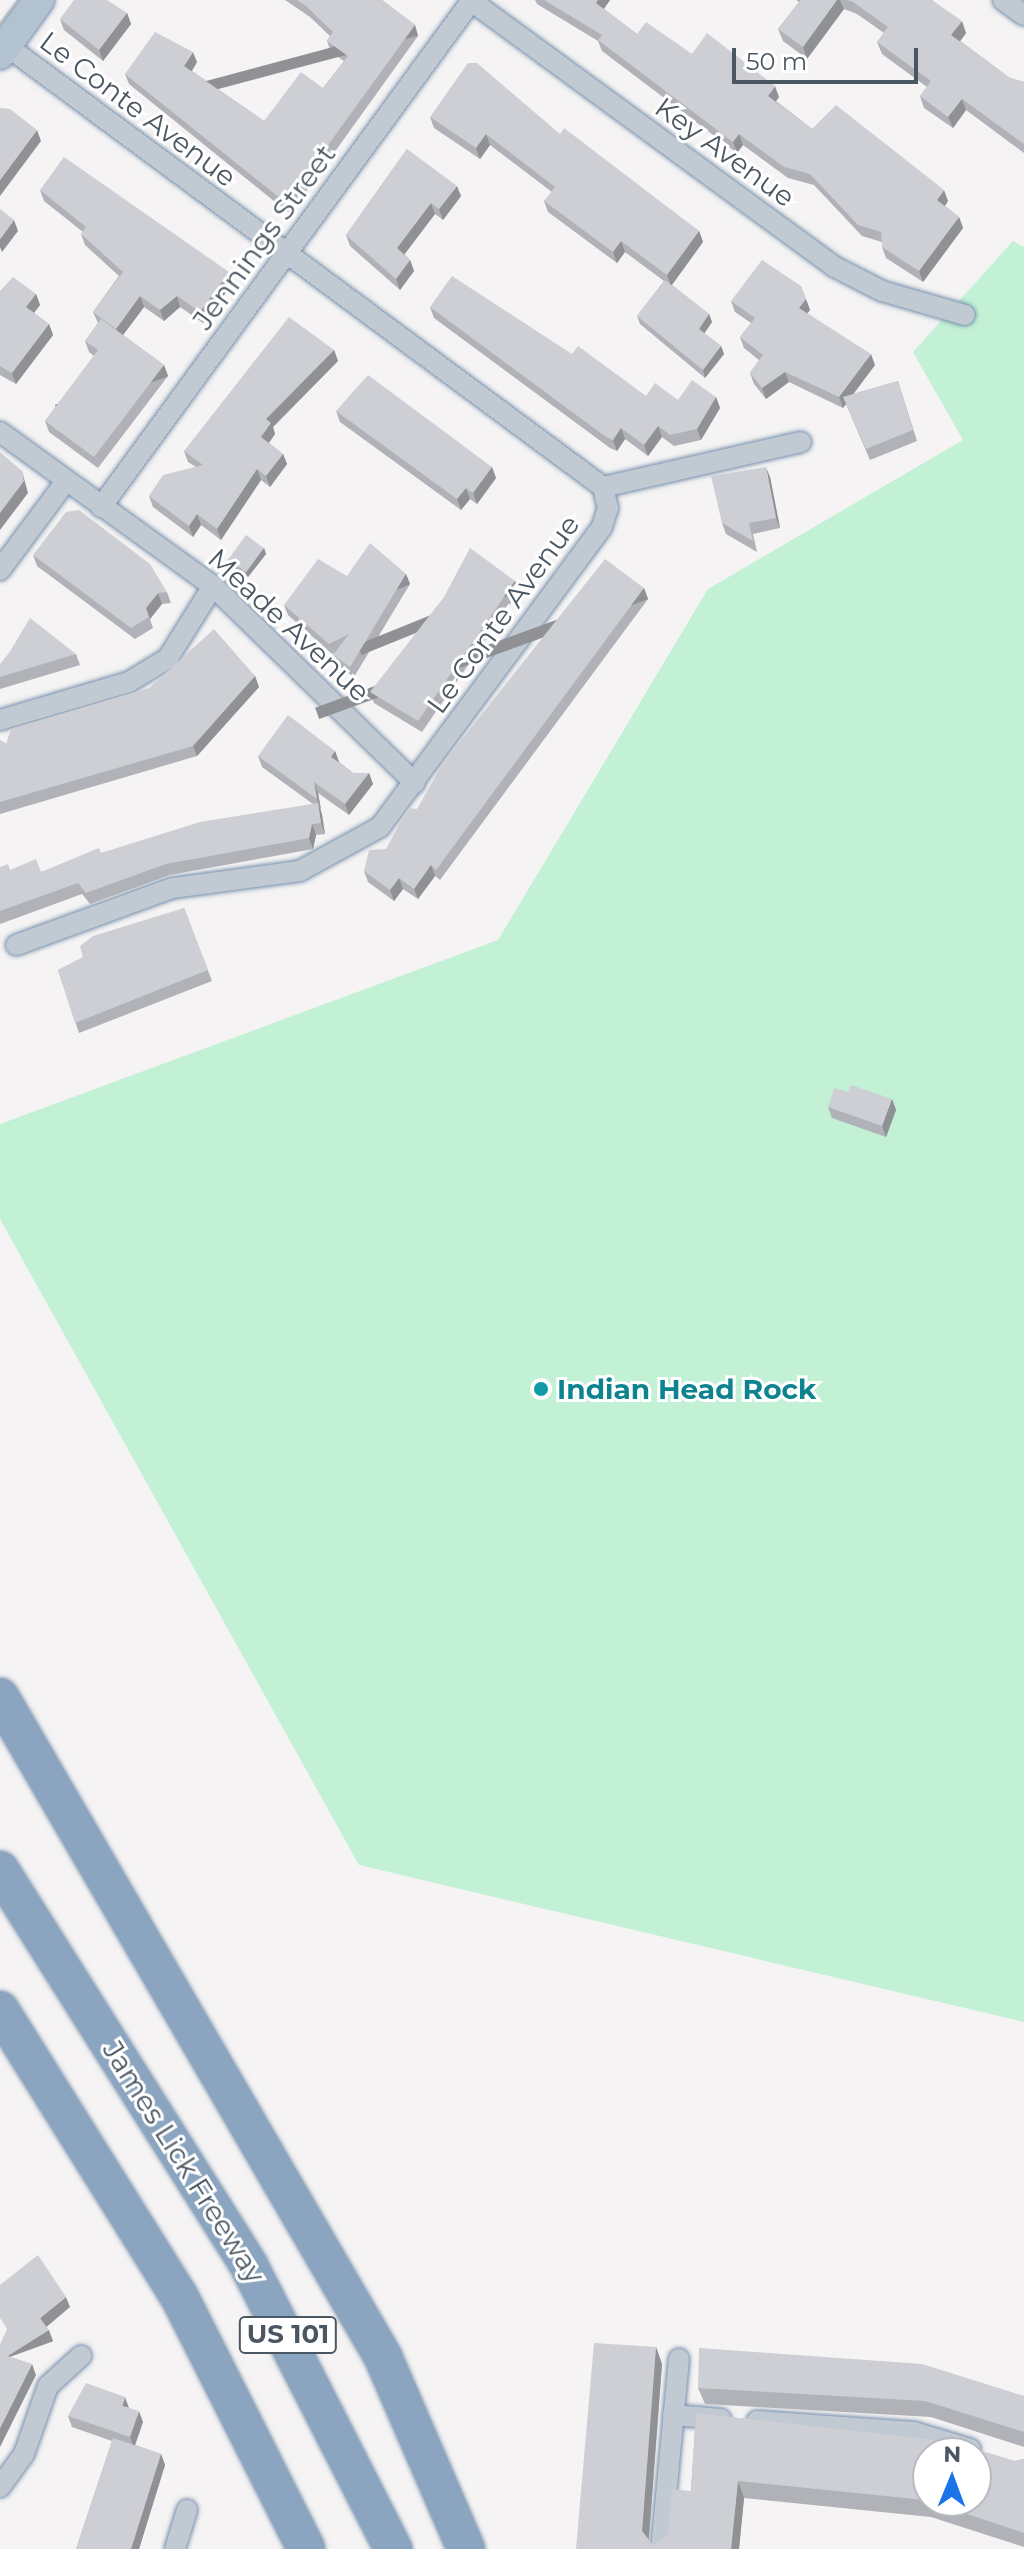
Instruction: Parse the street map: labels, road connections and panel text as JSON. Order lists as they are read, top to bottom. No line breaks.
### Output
{"streets":{"highway":["James Lick Freeway","US 101"],"street":["Le Conte Avenue","Key Avenue","Jennings Street","Meade Avenue"]},"crossings":[["Le Conte Avenue","Jennings Street"],["Le Conte Avenue","Meade Avenue"],["Key Avenue","Jennings Street"],["Jennings Street","Meade Avenue"]],"places":["Indian Head Rock"],"scale_bar":"50 m","north":"top"}
